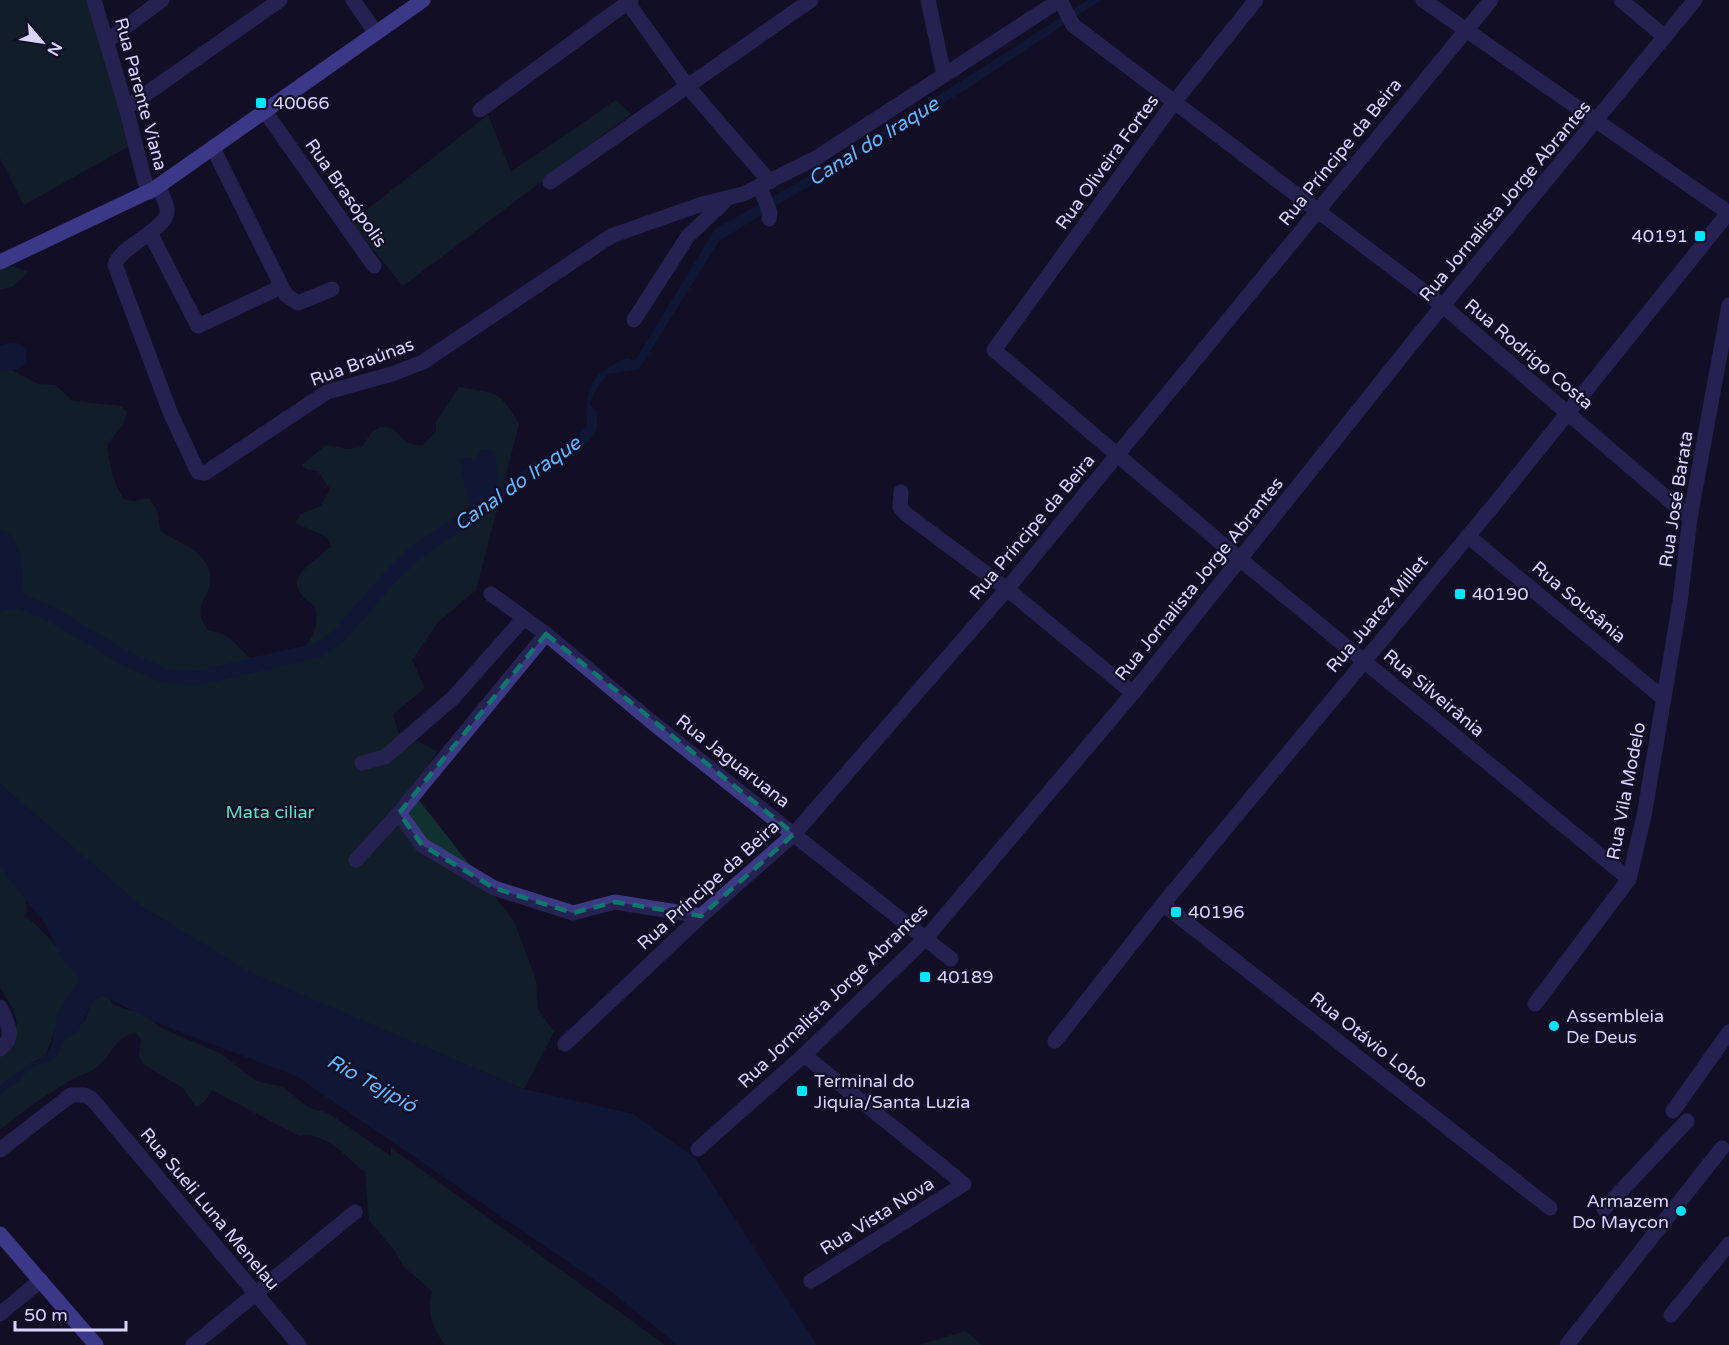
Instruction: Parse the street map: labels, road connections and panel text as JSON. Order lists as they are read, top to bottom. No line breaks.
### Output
{"streets":{"street":["Rua Parente Viana","Rua Príncipe da Beira","Rua Oliveira Fortes","Rua Brasópolis","Rua Jornalista Jorge Abrantes","Rua Rodrigo Costa","Rua Braúnas","Rua José Barata","Rua Sousânia","Rua Juarez Millet","Rua Silveirânia","Rua Jaguaruana","Rua Vila Modelo","Rua Otávio Lobo","Rua Sueli Luna Menelau","Rua Vista Nova"]},"crossings":[["Rua Parente Viana","Rua Braúnas"],["Rua Príncipe da Beira","Rua Rodrigo Costa"],["Rua Príncipe da Beira","Rua Silveirânia"],["Rua Príncipe da Beira","Rua Jaguaruana"],["Rua Oliveira Fortes","Rua Rodrigo Costa"],["Rua Oliveira Fortes","Rua Silveirânia"],["Rua Jornalista Jorge Abrantes","Rua Rodrigo Costa"],["Rua Jornalista Jorge Abrantes","Rua Silveirânia"],["Rua Jornalista Jorge Abrantes","Rua Jaguaruana"],["Rua Jornalista Jorge Abrantes","Rua Vista Nova"],["Rua Rodrigo Costa","Rua Braúnas"],["Rua Rodrigo Costa","Rua José Barata"],["Rua Rodrigo Costa","Rua Juarez Millet"],["Rua José Barata","Rua Sousânia"],["Rua José Barata","Rua Vila Modelo"],["Rua Sousânia","Rua Juarez Millet"],["Rua Sousânia","Rua Vila Modelo"],["Rua Juarez Millet","Rua Silveirânia"],["Rua Juarez Millet","Rua Otávio Lobo"],["Rua Silveirânia","Rua Vila Modelo"]],"water":["Canal do Iraque","Rio Tejipió"],"parks":["Mata ciliar"],"places":{"transit":["40066","40191","40190","40196","40189","Terminal do Jiquia/Santa Luzia"],"other":["Assembleia De Deus","Armazem Do Maycon"]},"scale_bar":"50 m","north":"bottom right"}
